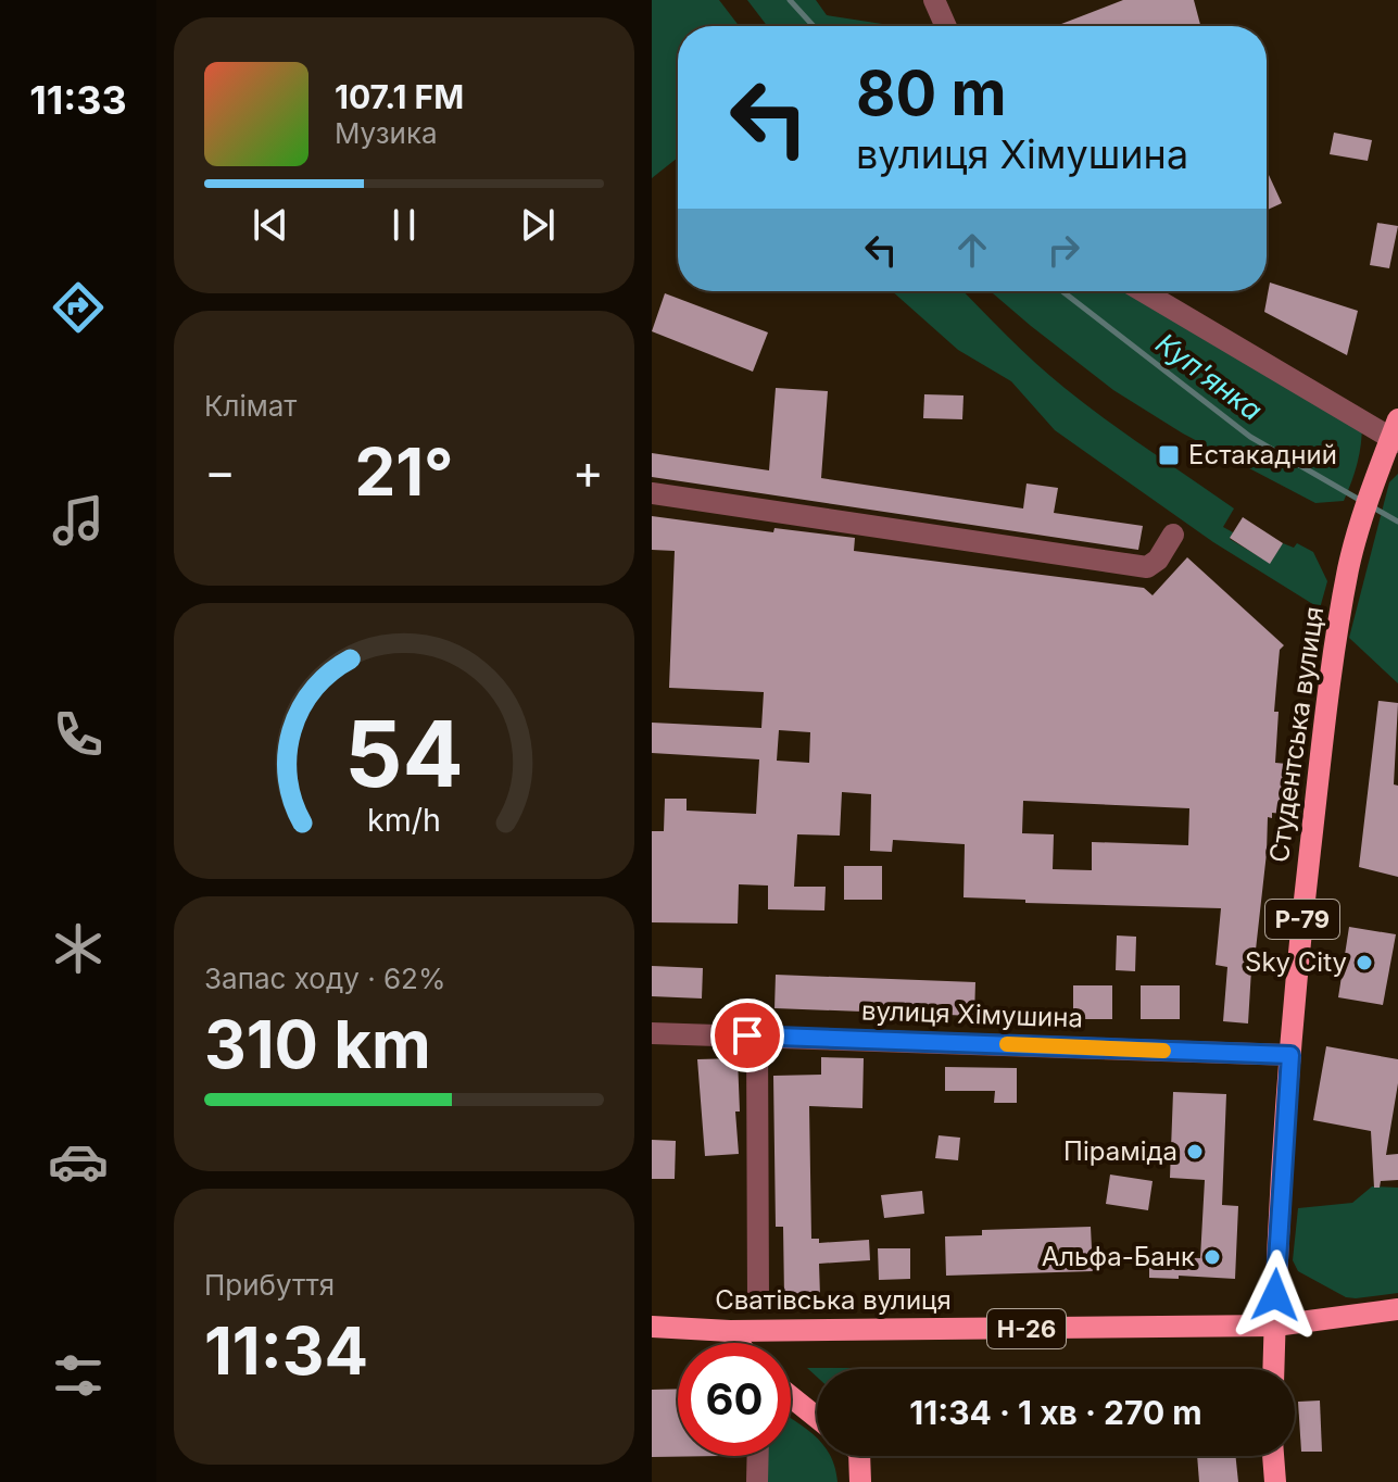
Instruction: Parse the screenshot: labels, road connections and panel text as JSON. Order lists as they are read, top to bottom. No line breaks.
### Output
{"streets":{"main road":["Студентська вулиця","Р-79","Сватівська вулиця","Н-26"],"street":["вулиця Хімушина"]},"crossings":[["Студентська вулиця","Р-79"],["Студентська вулиця","вулиця Хімушина"],["Студентська вулиця","Сватівська вулиця"],["Студентська вулиця","Н-26"],["Р-79","Сватівська вулиця"],["Р-79","Н-26"],["Сватівська вулиця","Н-26"]],"water":["Куп'янка"],"places":{"transit":["Естакадний"],"other":["Sky City","Піраміда","Альфа-Банк"]},"page":{"tabs":"11:33","turn":["80 m","вулиця Хімушина"],"song":["107.1 FM","Музика"],"tile":["Клімат",["Запас ходу · 62%","310 km"],["Прибуття","11:34"]],"heat":["−","21°","+"],"limit":"60","trip":"11:34 · 1 хв · 270 m","gauge":["54","km/h"]}}
